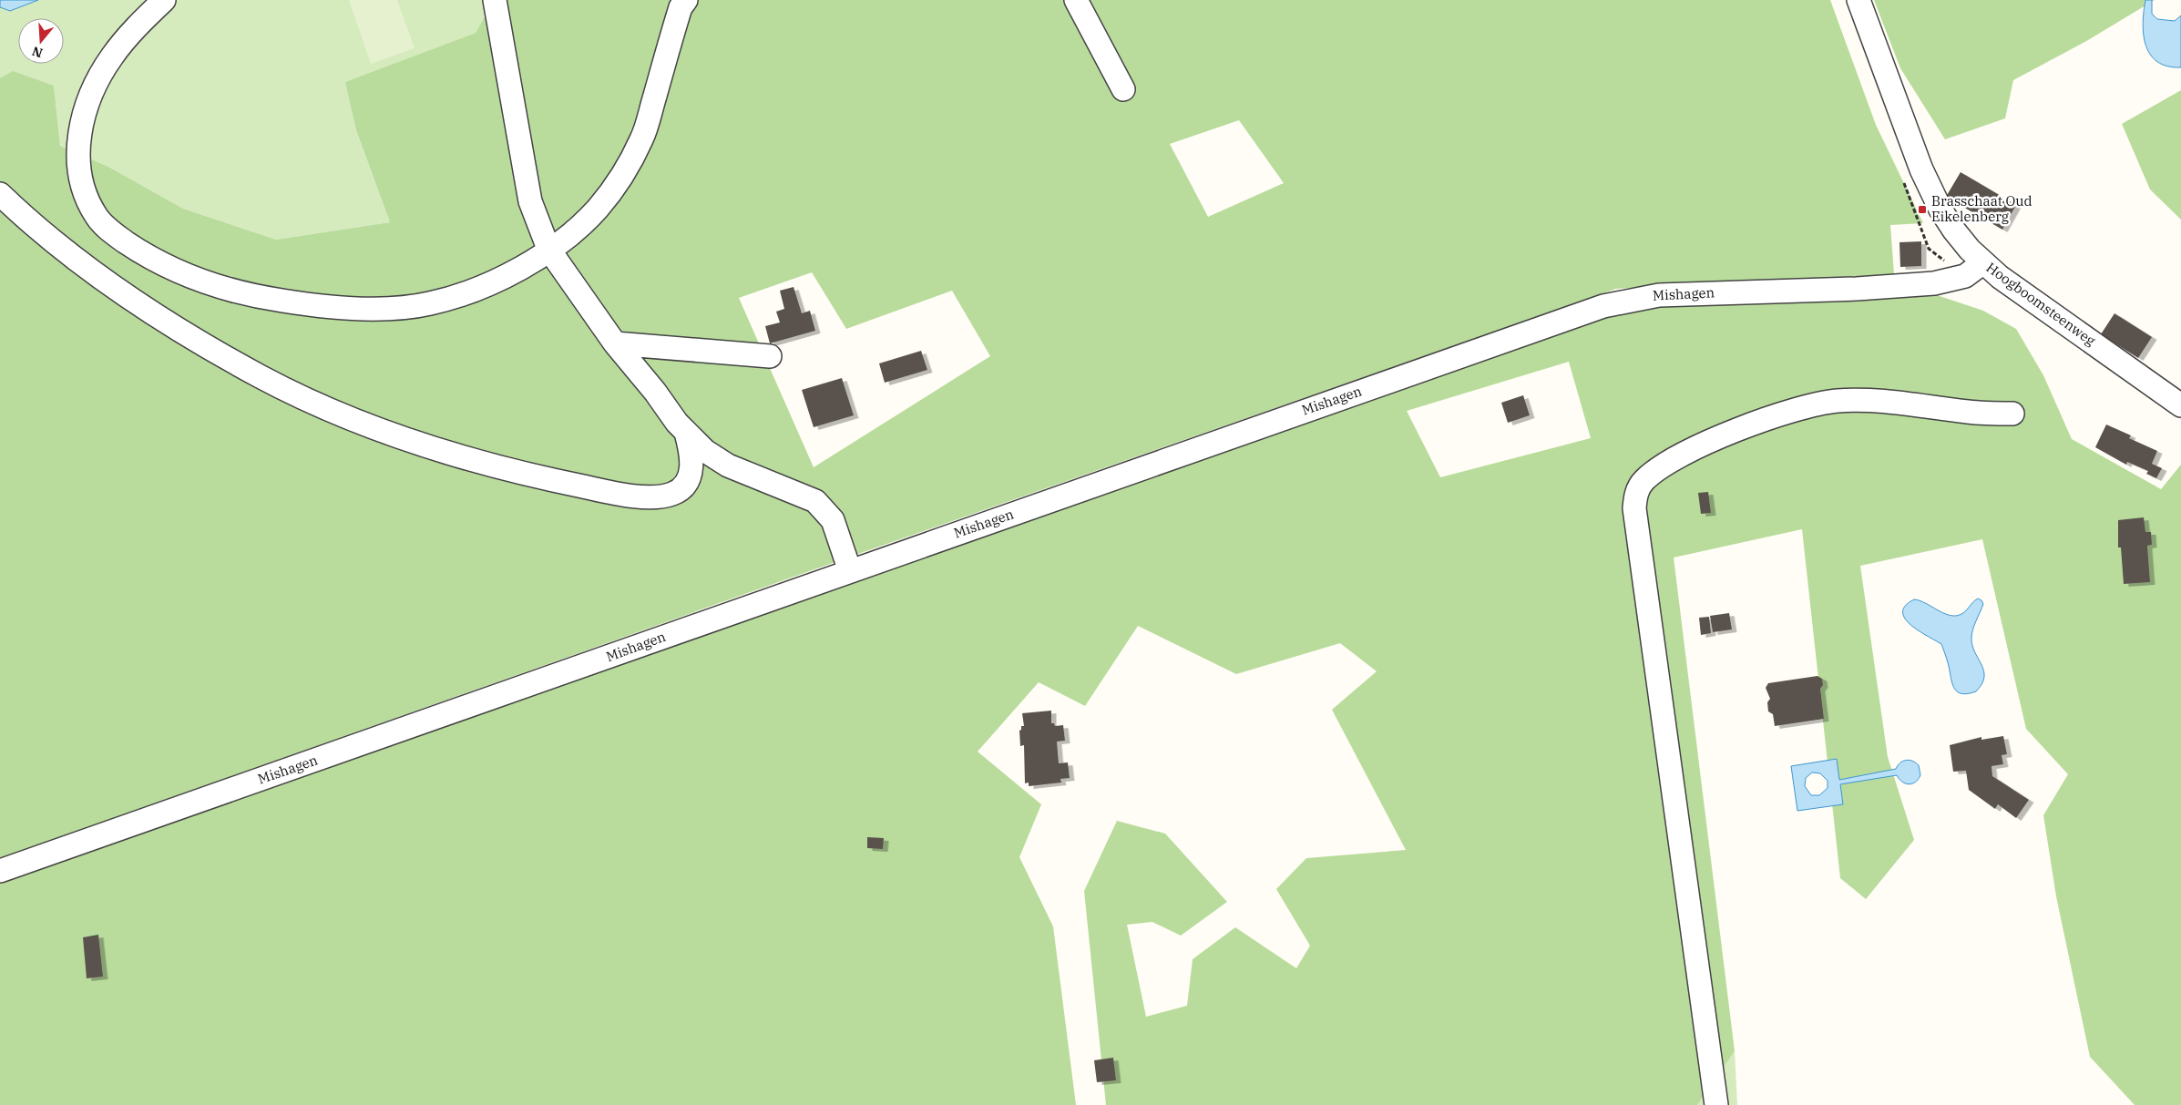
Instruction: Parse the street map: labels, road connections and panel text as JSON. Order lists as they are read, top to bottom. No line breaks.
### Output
{"streets":{"street":["Mishagen","Hoogboomsteenweg"]},"crossings":[["Mishagen","Hoogboomsteenweg"]],"places":{"transit":["Brasschaat Oud Eikelenberg"]},"north":"bottom"}
